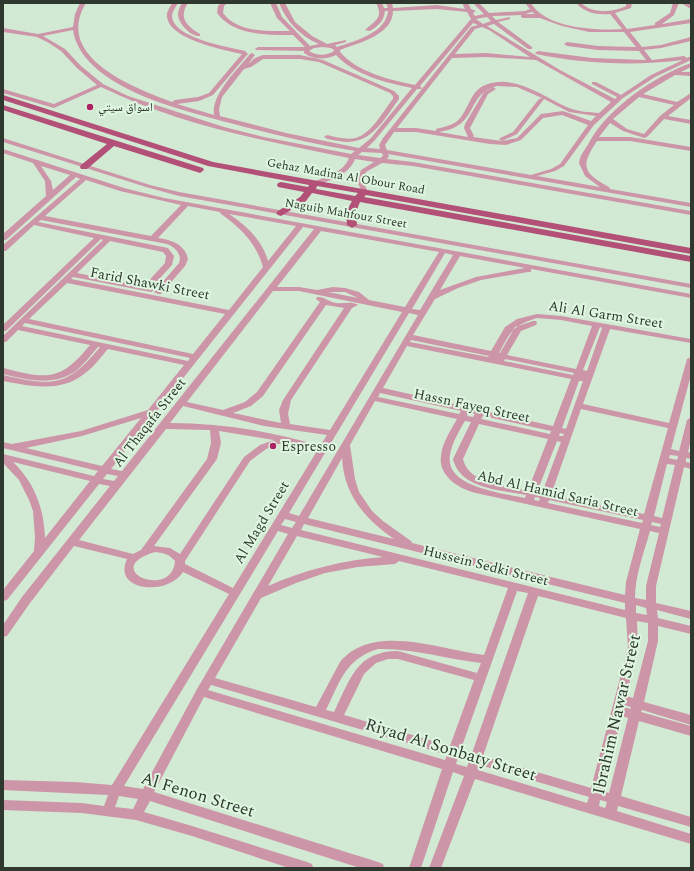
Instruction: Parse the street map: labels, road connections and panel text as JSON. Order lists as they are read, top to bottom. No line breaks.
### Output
{"streets":{"main road":["Gehaz Madina Al Obour Road"],"street":["Naguib Mahfouz Street","Farid Shawki Street","Ali Al Garm Street","Hassn Fayeq Street","Al Thaqafa Street","Abd Al Hamid Saria Street","Al Magd Street","Hussein Sedki Street","Ibrahim Nawar Street","Riyad Al Sonbaty Street","Al Fenon Street"]},"crossings":[["Naguib Mahfouz Street","Al Thaqafa Street"],["Naguib Mahfouz Street","Al Magd Street"],["Farid Shawki Street","Al Thaqafa Street"],["Hassn Fayeq Street","Abd Al Hamid Saria Street"],["Abd Al Hamid Saria Street","Ibrahim Nawar Street"],["Al Magd Street","Hussein Sedki Street"],["Al Magd Street","Al Fenon Street"],["Hussein Sedki Street","Ibrahim Nawar Street"],["Ibrahim Nawar Street","Riyad Al Sonbaty Street"]],"places":["اسواق سيتي","Espresso"]}
